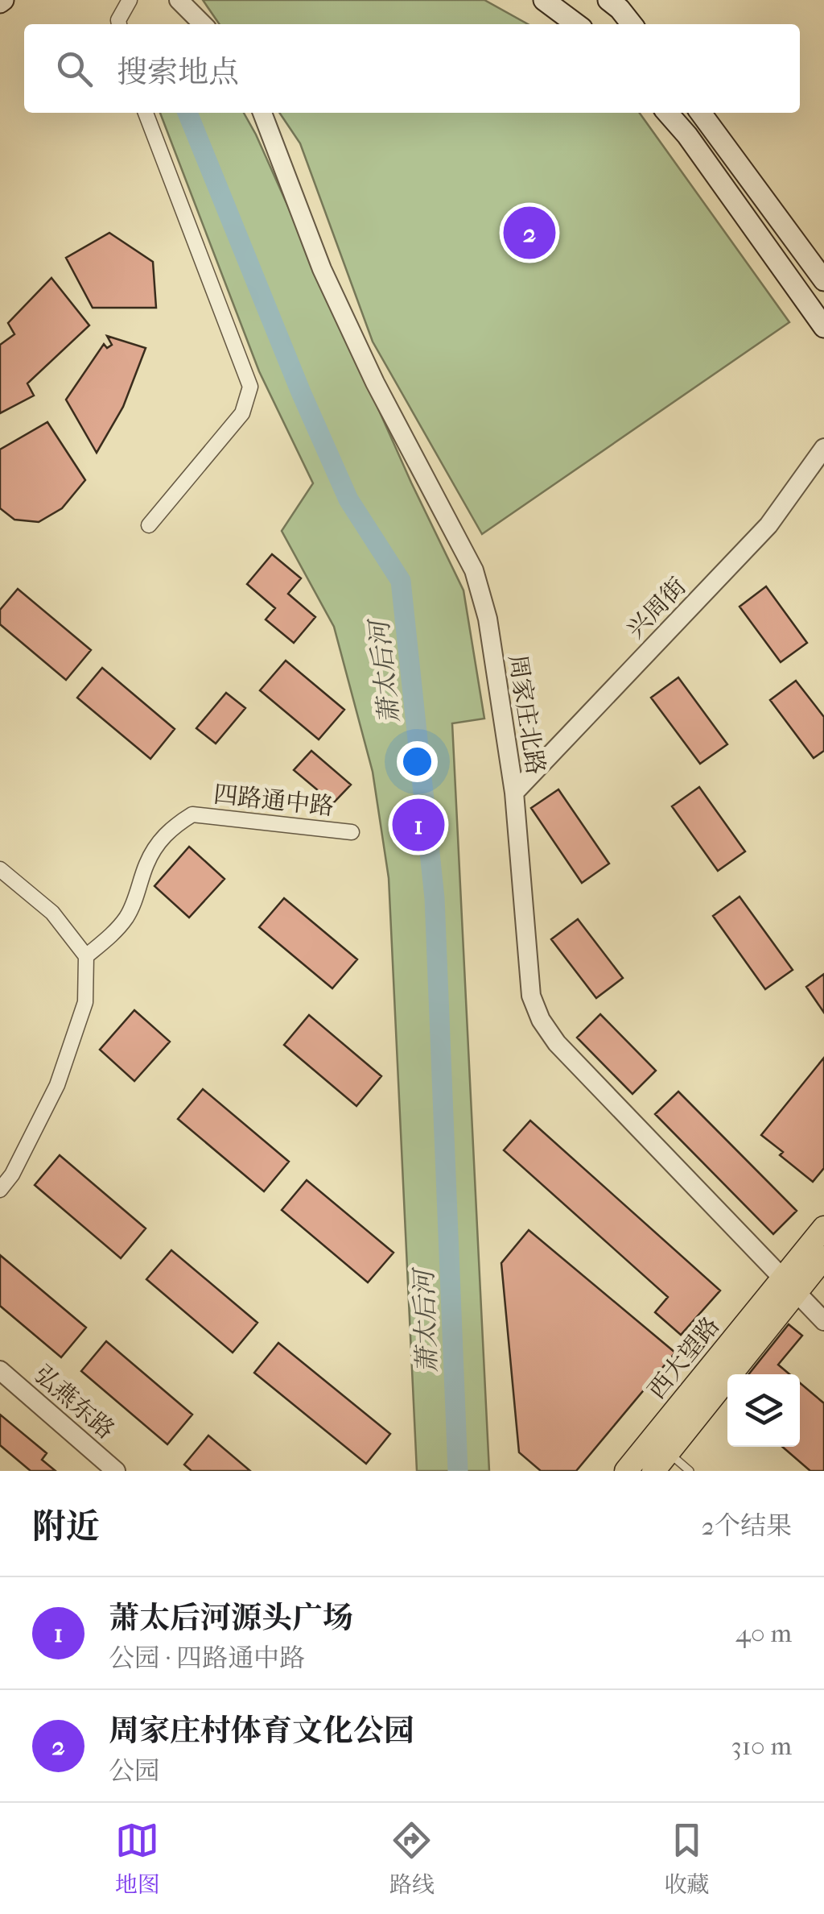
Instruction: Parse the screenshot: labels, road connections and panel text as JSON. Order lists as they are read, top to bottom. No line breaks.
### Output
{"streets":{"main road":["西大望路"],"street":["兴周街","周家庄北路","四路通中路","弘燕东路"]},"crossings":[["兴周街","周家庄北路"],["周家庄北路","西大望路"]],"water":["萧太后河"],"page":{"search":"搜索地点","pins":["2","1"],"heading":["附近","2个结果"],"list":[{"mark":"1","name":"萧太后河源头广场","note":"公园 · 四路通中路","value":"40 m"},{"mark":"2","name":"周家庄村体育文化公园","note":"公园","value":"310 m"}],"nav":["地图","路线","收藏"]}}
